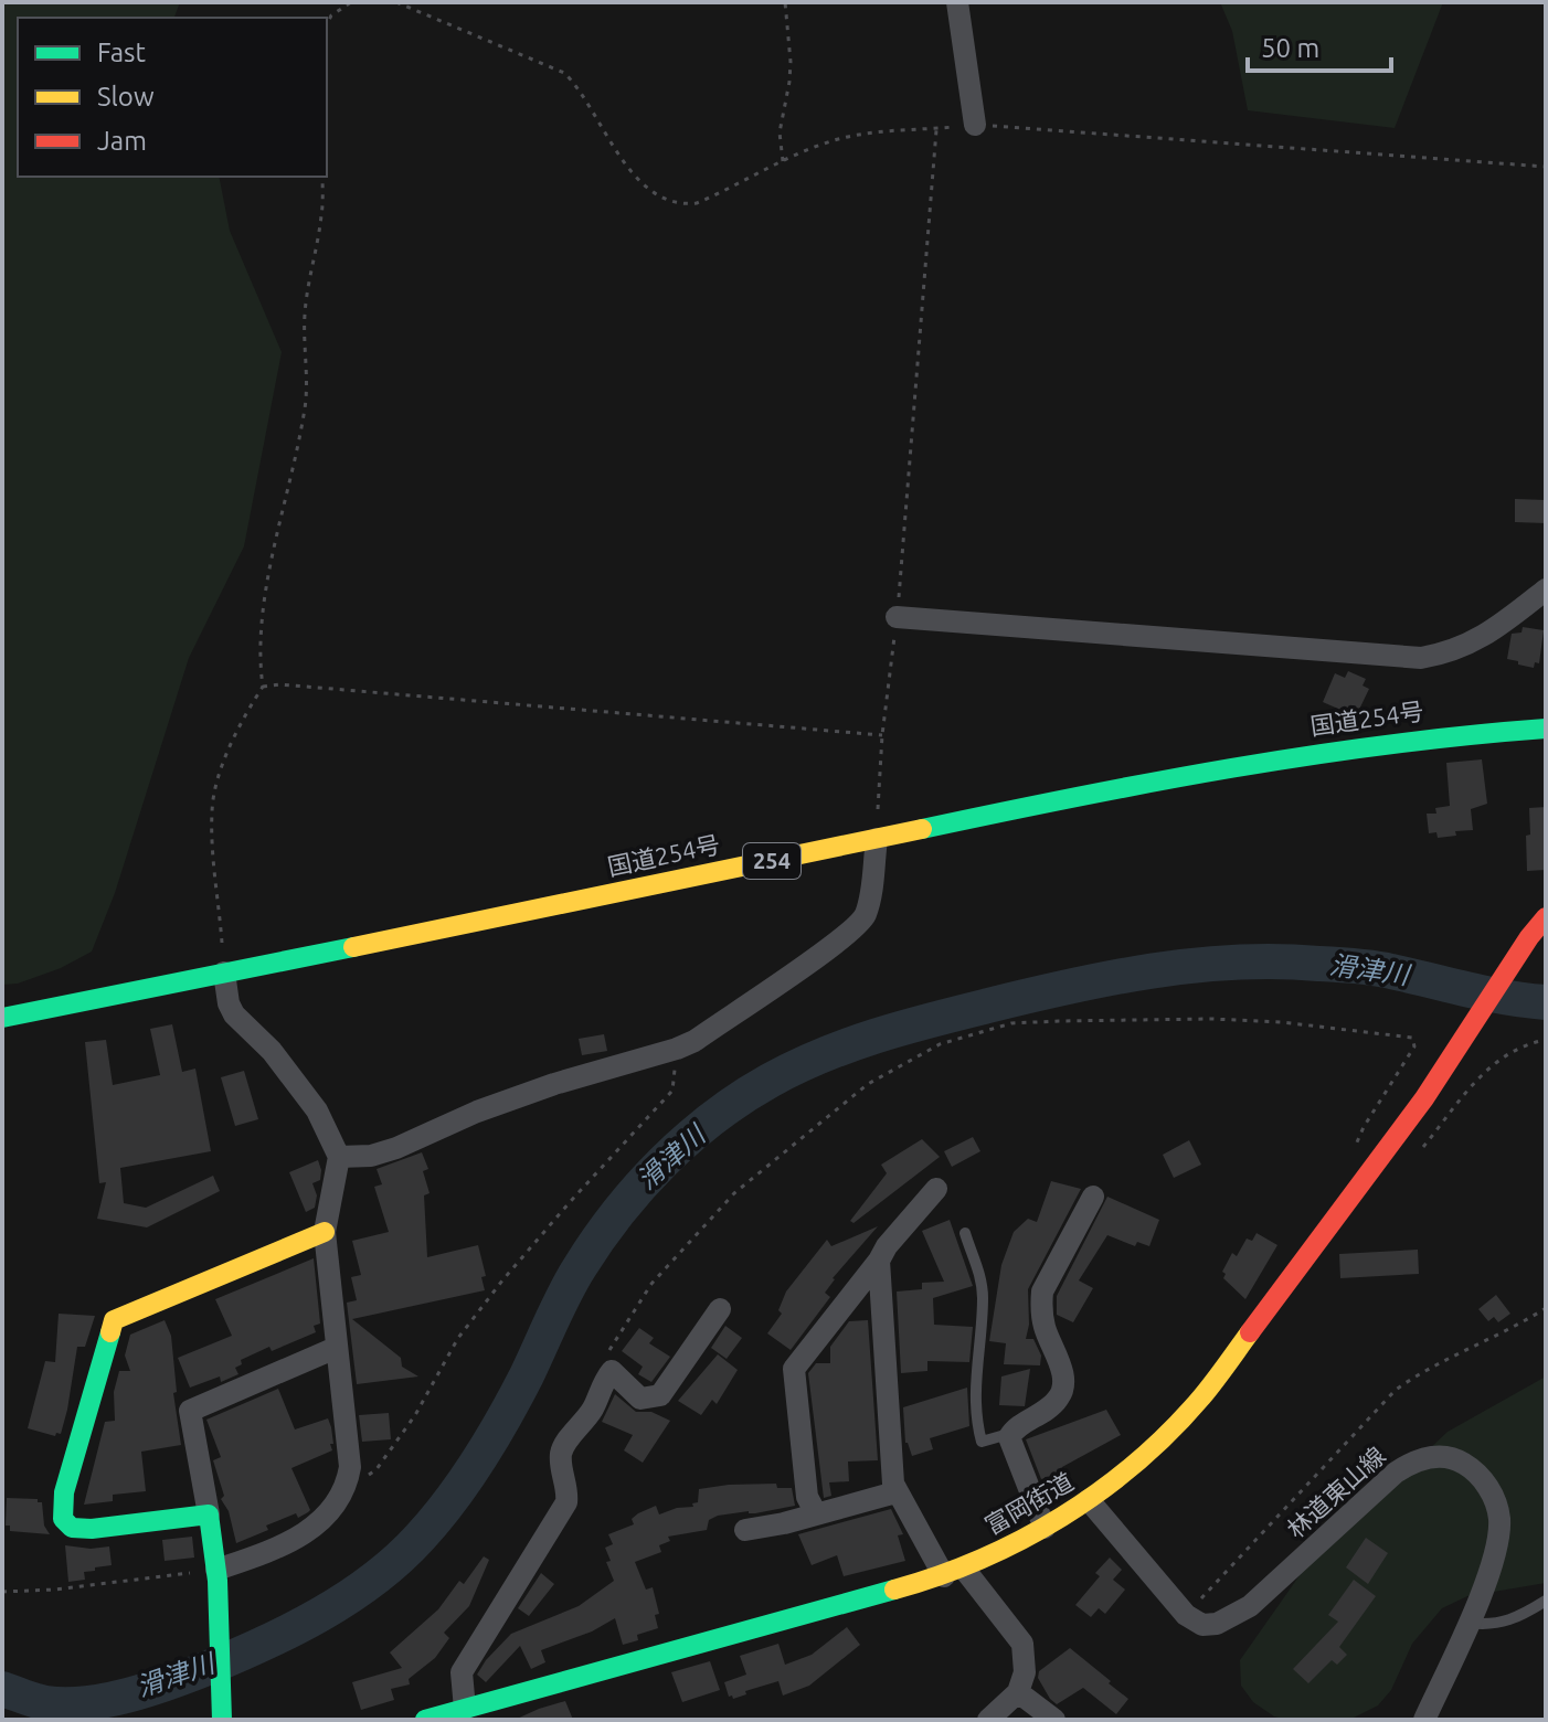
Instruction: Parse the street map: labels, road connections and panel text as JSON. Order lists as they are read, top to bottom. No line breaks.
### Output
{"streets":{"main road":["国道254号","254","富岡街道"],"street":["林道東山線"]},"water":["滑津川"],"legend":["Fast","Slow","Jam"],"scale_bar":"50 m"}
